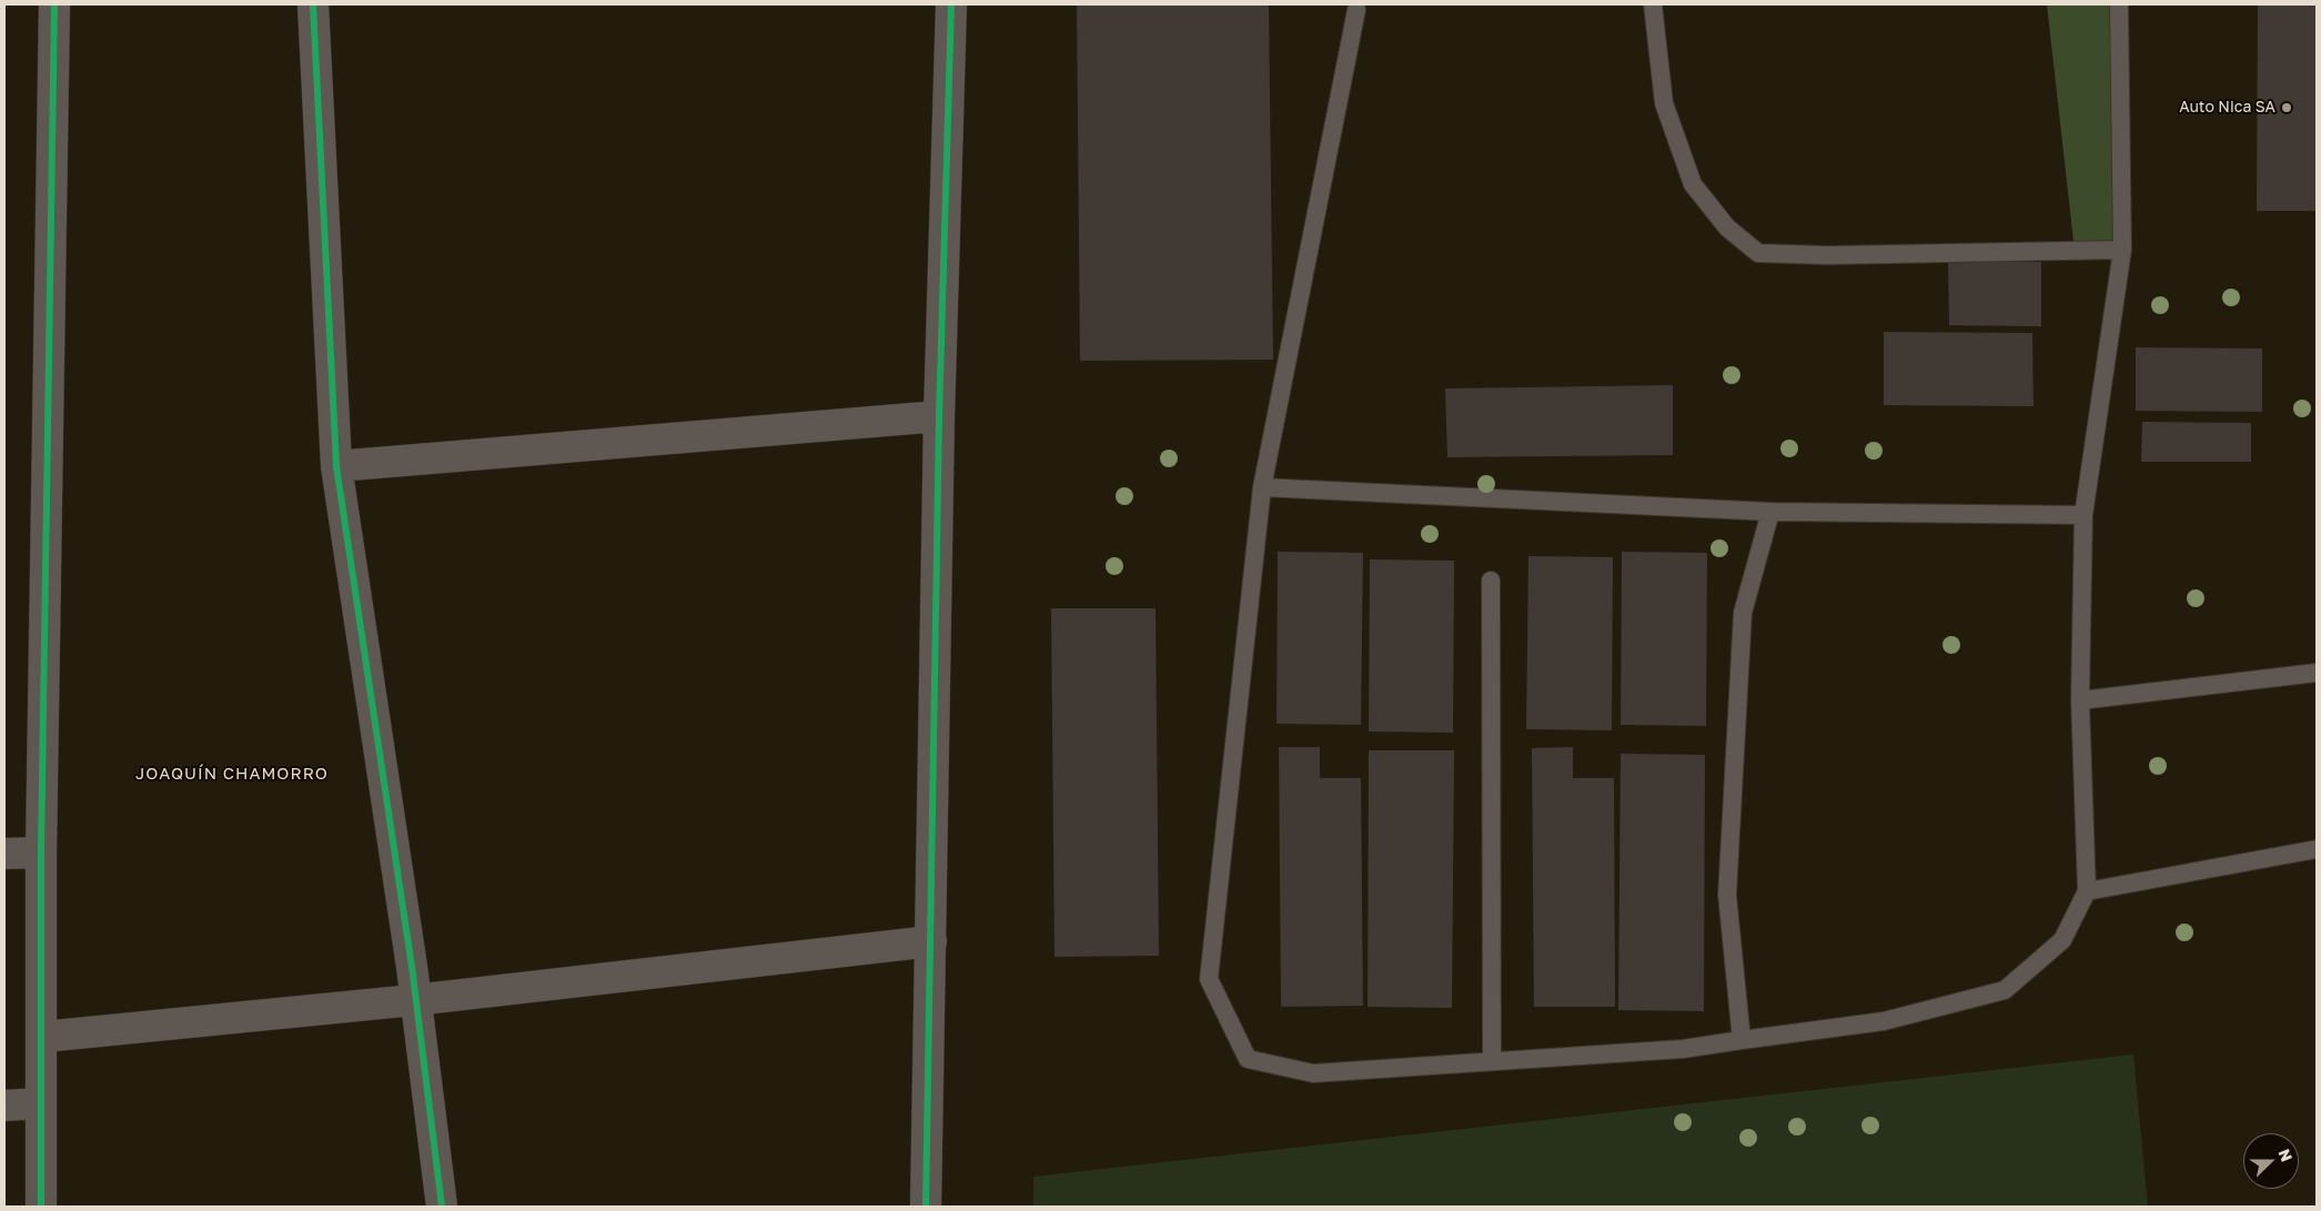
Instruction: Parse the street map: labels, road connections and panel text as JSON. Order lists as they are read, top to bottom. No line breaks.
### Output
{"districts":["JOAQUÍN CHAMORRO"],"places":["Auto Nica SA"],"north":"right"}
